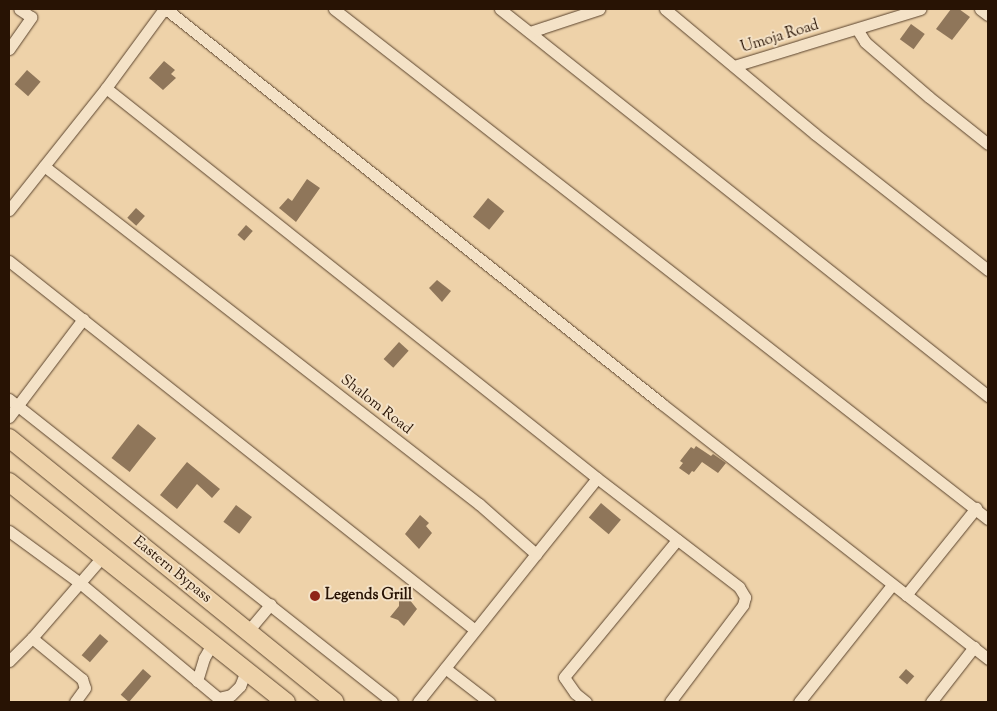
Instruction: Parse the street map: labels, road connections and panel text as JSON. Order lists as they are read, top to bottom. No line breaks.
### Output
{"streets":{"main road":["Eastern Bypass"],"street":["Umoja Road","Shalom Road"]},"places":["Legends Grill"]}
